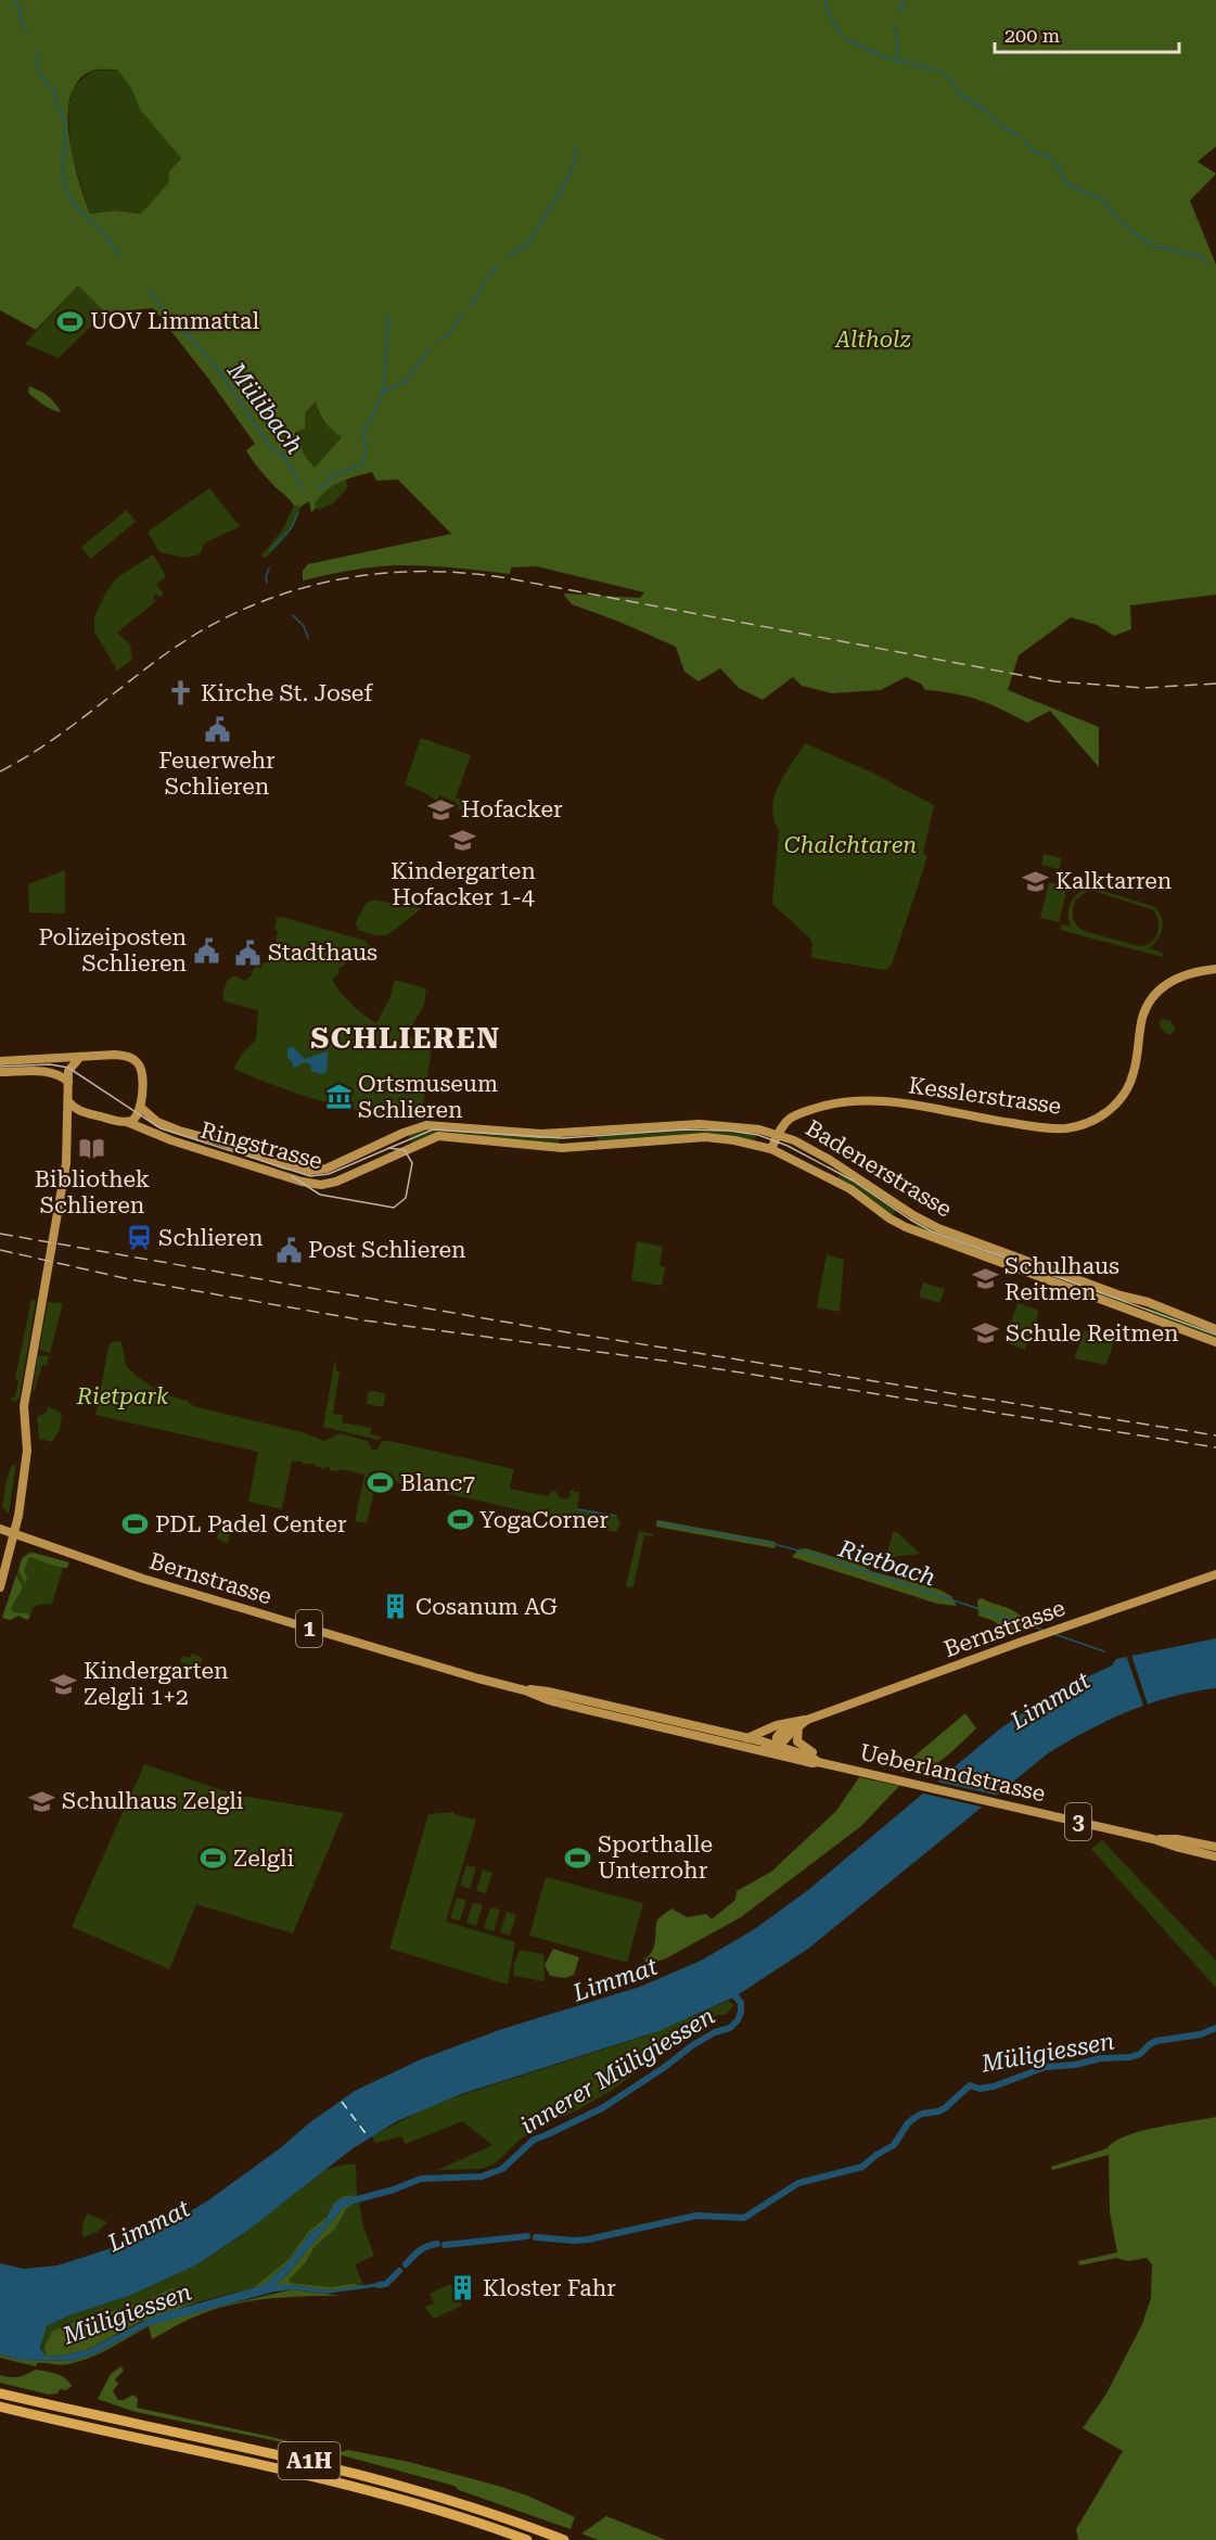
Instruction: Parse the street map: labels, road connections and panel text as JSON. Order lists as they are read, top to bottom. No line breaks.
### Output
{"streets":{"highway":["A1H"],"main road":["Kesslerstrasse","Ringstrasse","Badenerstrasse","Bernstrasse","1","Ueberlandstrasse","3"]},"crossings":[["Kesslerstrasse","Badenerstrasse"],["Ringstrasse","Badenerstrasse"],["Bernstrasse","Ueberlandstrasse"]],"districts":["SCHLIEREN"],"water":["Mülibach","Rietbach","Limmat","Müligiessen","innerer Müligiessen"],"parks":["Altholz","Chalchtaren","Rietpark"],"places":{"sports":["UOV Limmattal","Blanc7","YogaCorner","PDL Padel Center","Sporthalle Unterrohr","Zelgli"],"church":["Kirche St. Josef"],"public building":["Feuerwehr Schlieren","Polizeiposten Schlieren","Stadthaus","Post Schlieren"],"school or university":["Hofacker","Kindergarten Hofacker 1-4","Kalktarren","Schulhaus Reitmen","Schule Reitmen","Kindergarten Zelgli 1+2","Schulhaus Zelgli"],"museum":["Ortsmuseum Schlieren"],"library":["Bibliothek Schlieren"],"station":["Schlieren"],"building":["Cosanum AG","Kloster Fahr"]},"scale_bar":"200 m"}
